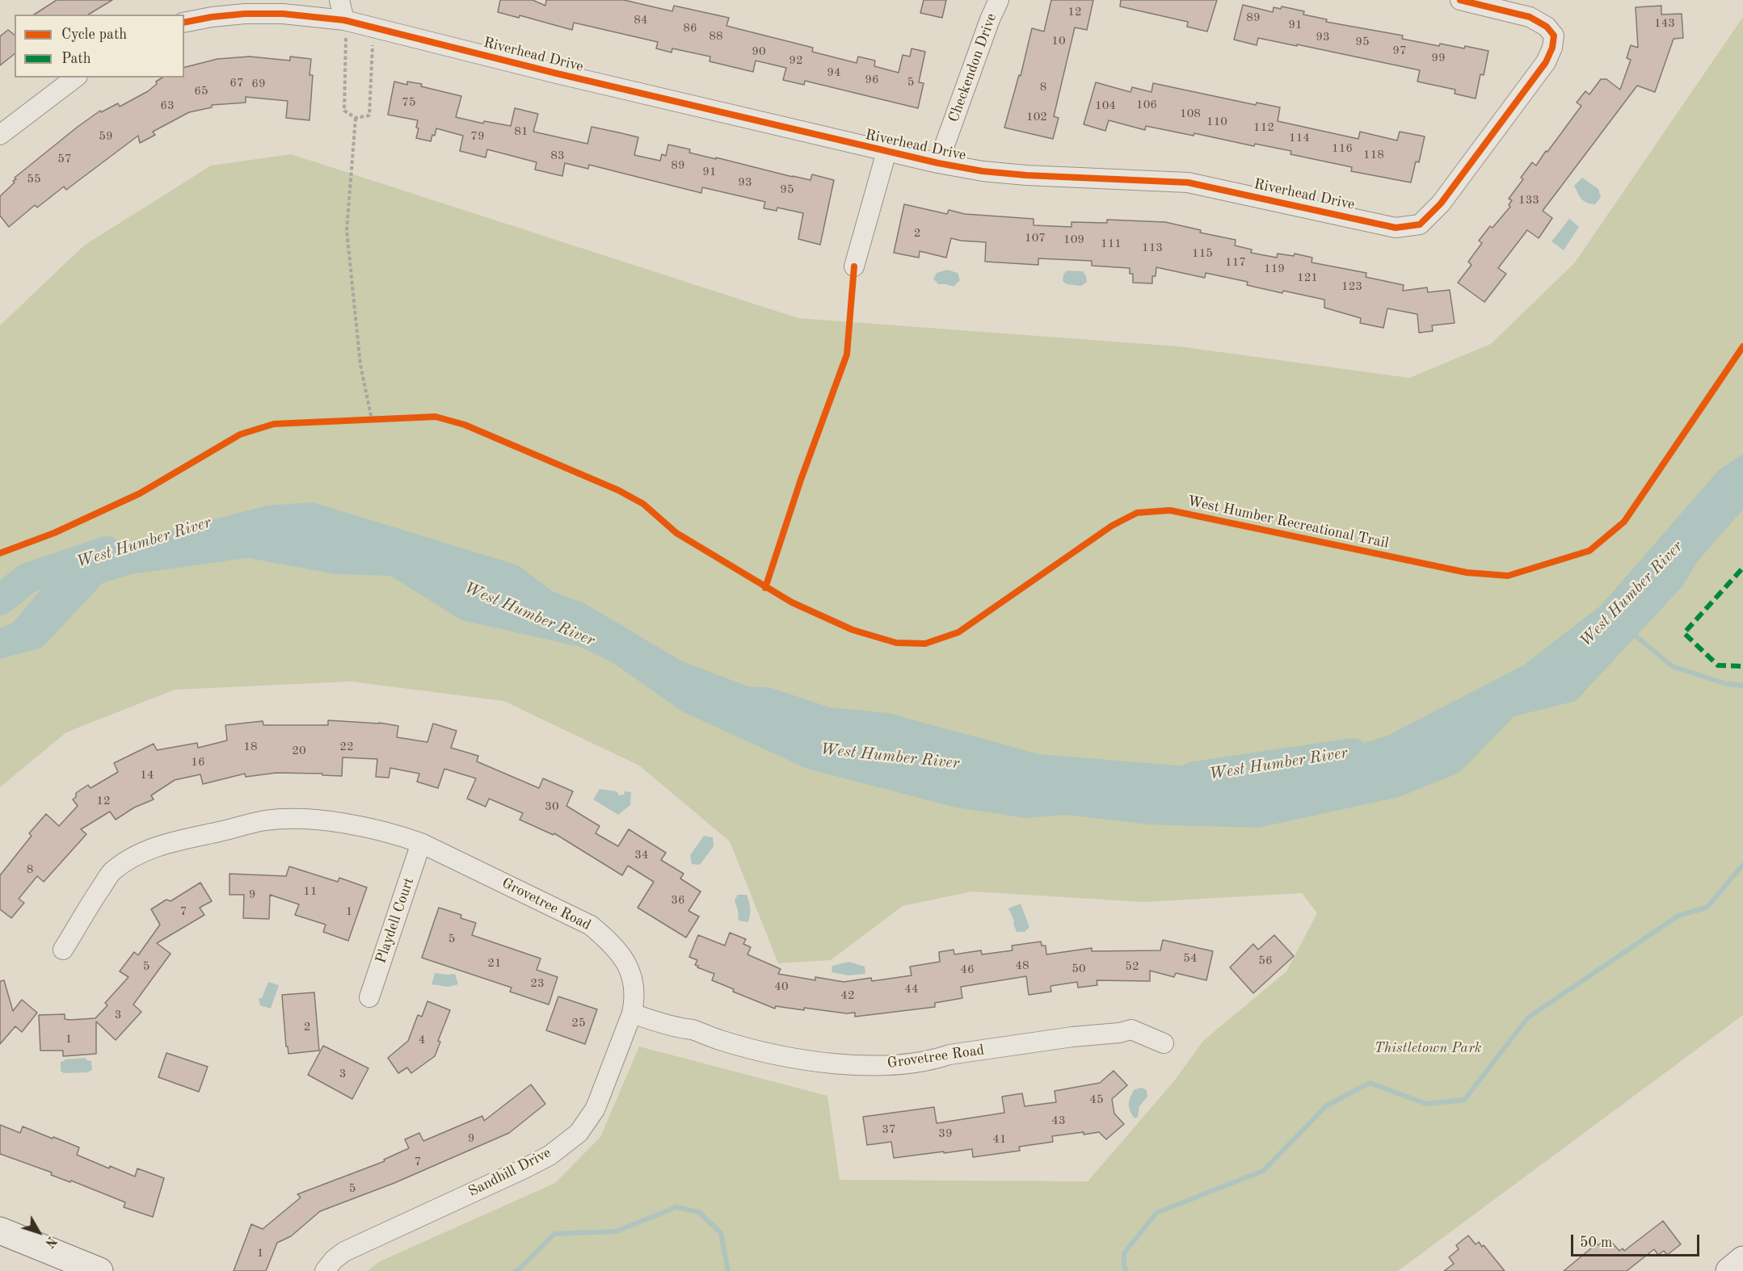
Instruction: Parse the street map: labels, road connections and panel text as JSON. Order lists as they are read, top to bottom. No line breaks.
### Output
{"streets":{"street":["Riverhead Drive","Checkendon Drive","Grovetree Road","Playdell Court","Sandhill Drive"],"cycle path":["West Humber Recreational Trail"]},"crossings":[["Riverhead Drive","Checkendon Drive"],["Grovetree Road","Playdell Court"],["Grovetree Road","Sandhill Drive"]],"water":["West Humber River"],"parks":["Thistletown Park"],"house_numbers":["12","89","84","143","91","86","88","93","10","95","97","90","99","92","94","96","5","67","69","8","65","75","106","63","104","108","102","110","112","81","59","79","114","116","118","83","57","89","91","55","93","95","133","2","107","109","111","113","115","117","119","121","123","18","22","20","16","14","12","30","34","8","11","9","36","7","1","5","54","56","21","48","5","52","50","46","23","40","44","42","3","25","2","1","4","3","45","43","37","39","9","41","7","5","1"],"legend":["Cycle path","Path"],"scale_bar":"50 m","north":"bottom right"}
